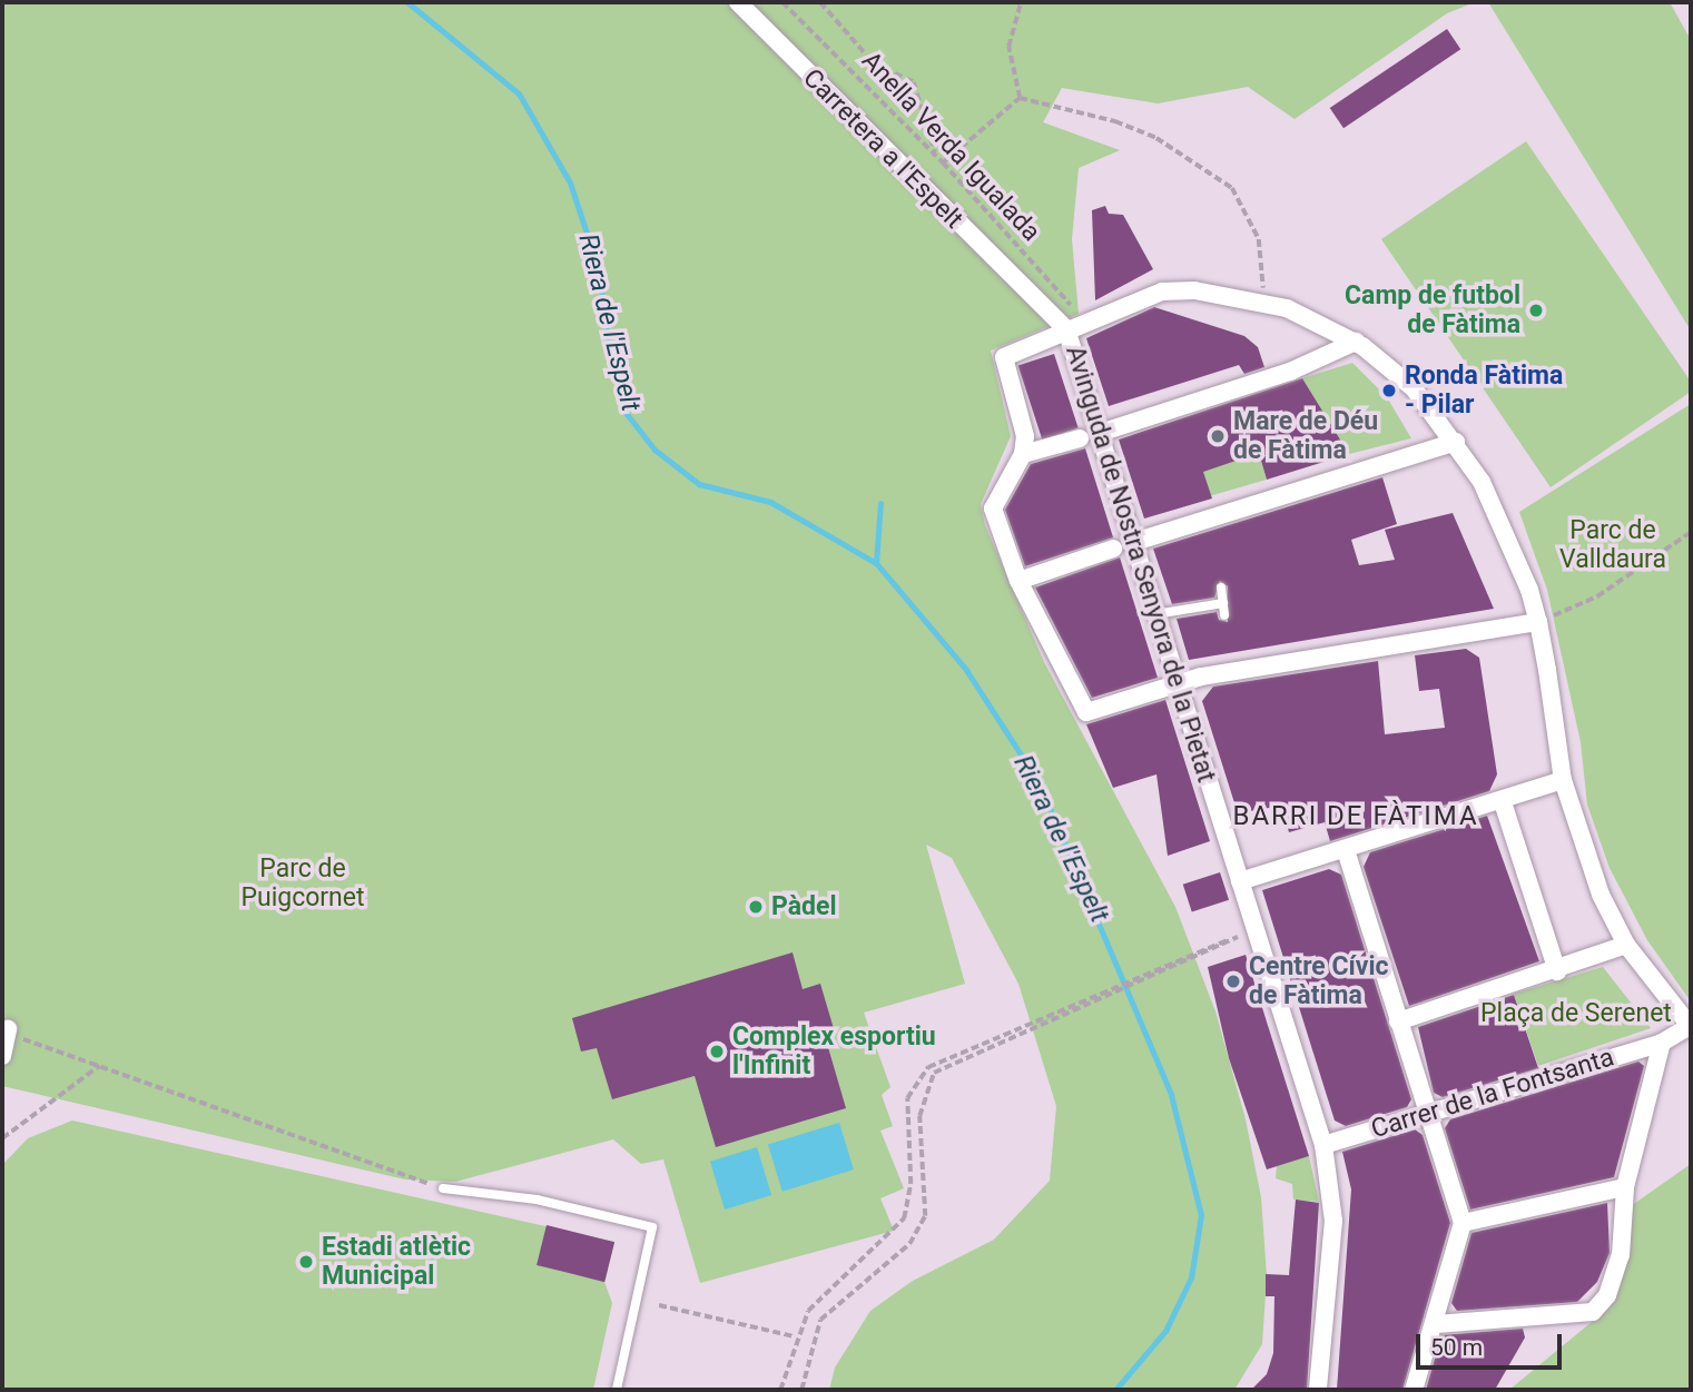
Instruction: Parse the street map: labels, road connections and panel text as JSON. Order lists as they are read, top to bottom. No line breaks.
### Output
{"streets":{"street":["Carretera a l'Espelt","Avinguda de Nostra Senyora de la Pietat","Carrer de la Fontsanta"],"path":["Anella Verda Igualada"]},"crossings":[["Carretera a l'Espelt","Avinguda de Nostra Senyora de la Pietat"],["Avinguda de Nostra Senyora de la Pietat","Carrer de la Fontsanta"]],"districts":["BARRI DE FÀTIMA"],"water":["Riera de l'Espelt"],"parks":["Parc de Valldaura","Parc de Puigcornet","Plaça de Serenet"],"places":["Camp de futbol de Fàtima","Ronda Fàtima - Pilar","Mare de Déu de Fàtima","Pàdel","Centre Cívic de Fàtima","Complex esportiu l'Infinit","Estadi atlètic Municipal"],"scale_bar":"50 m"}
